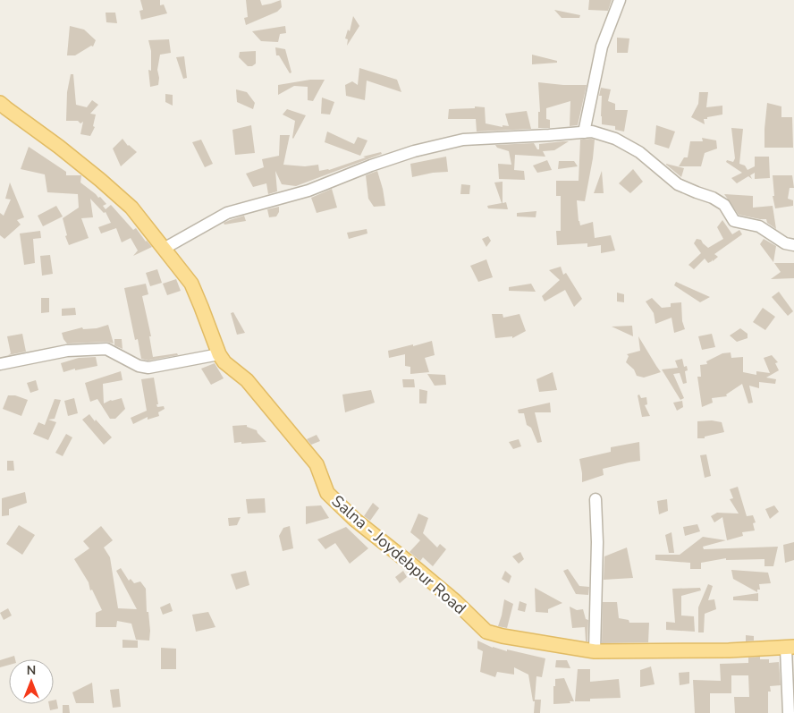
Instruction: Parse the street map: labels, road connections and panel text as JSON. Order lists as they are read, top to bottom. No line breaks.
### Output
{"streets":{"main road":["Salna - Joydebpur Road"]},"north":"top"}
